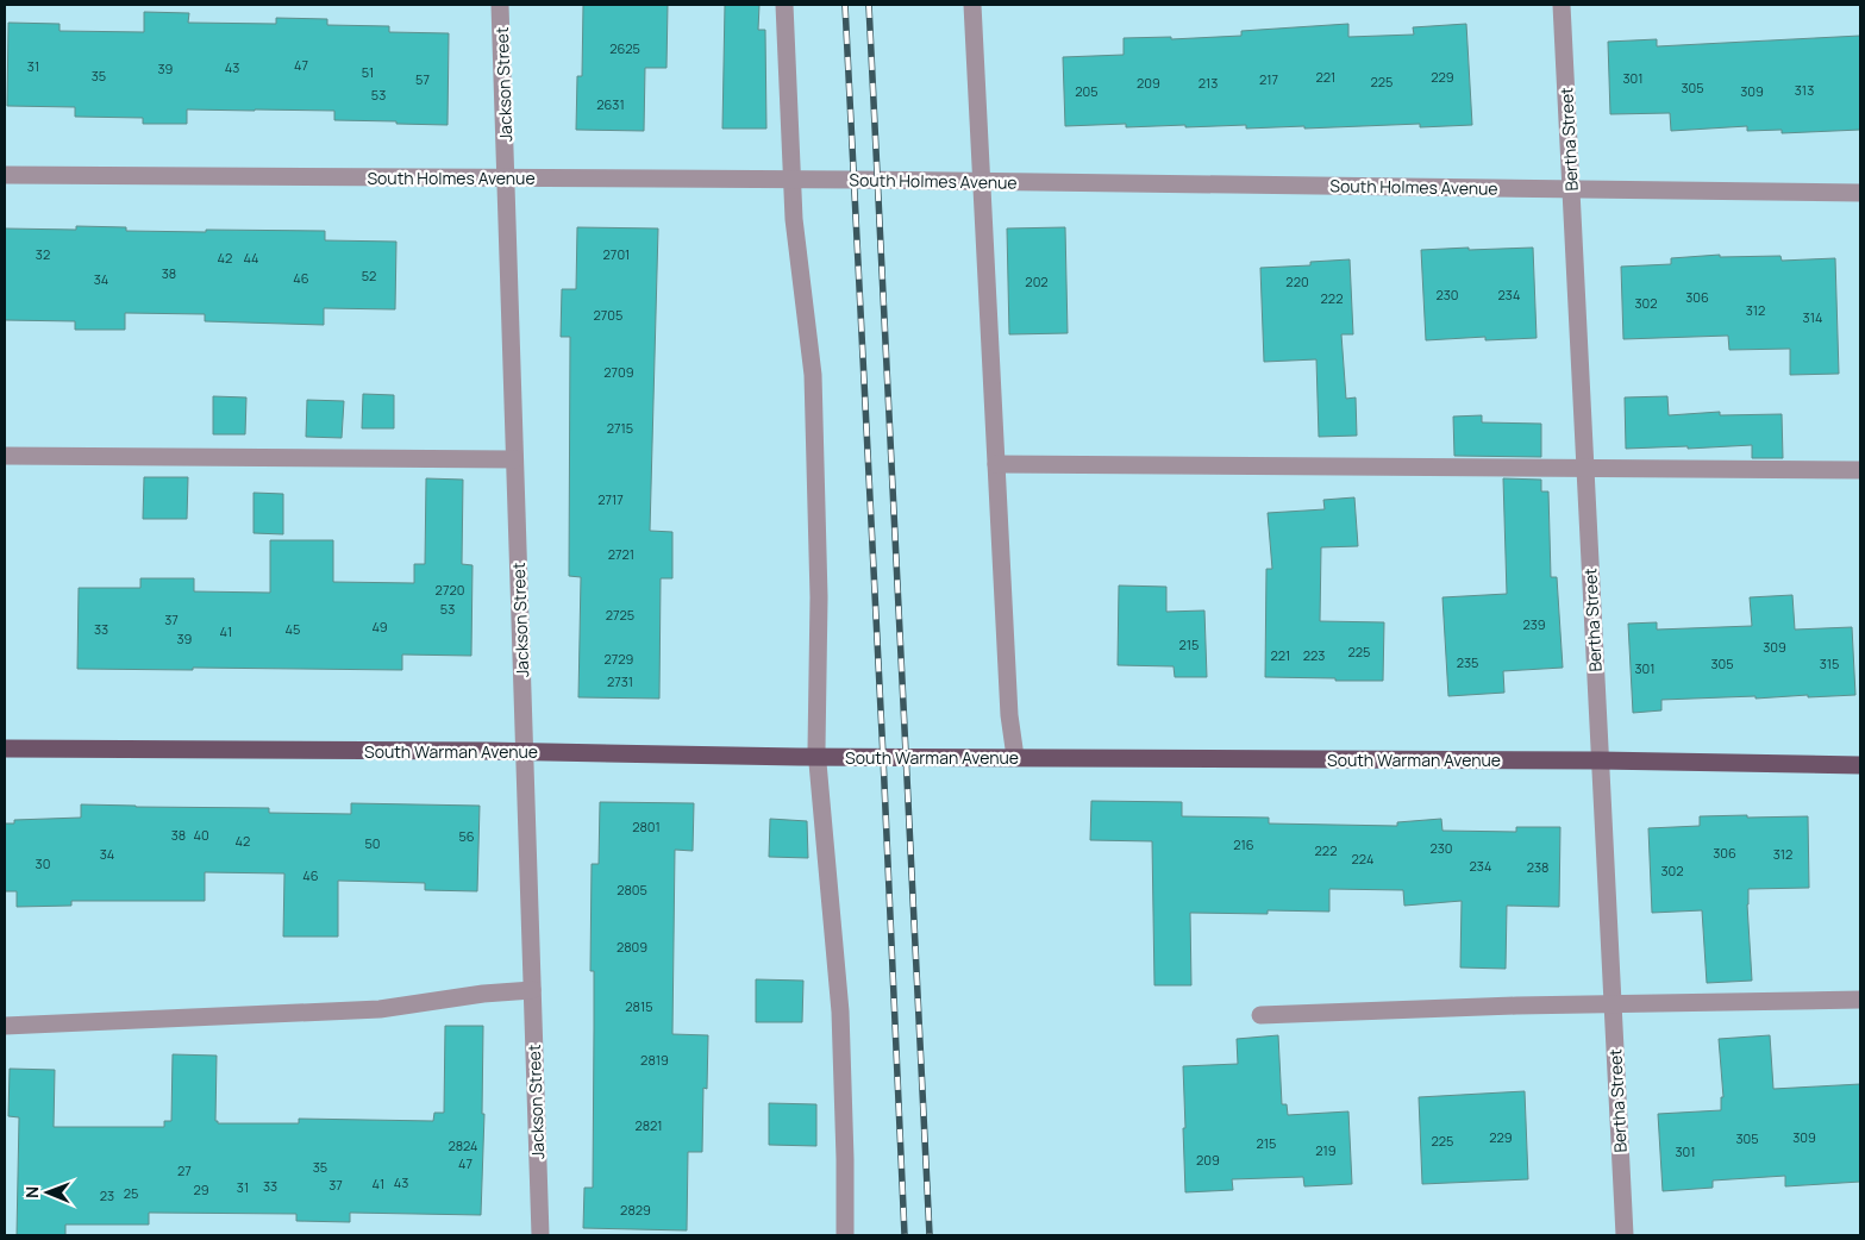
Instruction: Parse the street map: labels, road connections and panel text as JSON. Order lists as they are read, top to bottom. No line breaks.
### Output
{"streets":{"main road":["South Warman Avenue"],"street":["Jackson Street","Bertha Street","South Holmes Avenue"]},"crossings":[["Jackson Street","South Holmes Avenue"],["Jackson Street","South Warman Avenue"],["Bertha Street","South Holmes Avenue"],["Bertha Street","South Warman Avenue"]],"house_numbers":["2625","47","31","43","39","51","35","221","229","301","57","217","225","209","213","305","313","205","309","53","2631","32","2701","42","44","38","52","46","34","202","220","230","234","306","222","302","312","2705","314","2709","2715","2717","2721","2720","53","2725","37","239","49","33","45","41","39","215","309","225","221","223","2729","235","305","315","301","2731","2801","38","40","56","42","50","216","230","222","306","34","312","224","30","234","238","302","46","2805","2809","2815","2819","2821","229","309","305","225","215","2824","219","301","209","47","35","27","43","41","37","33","31","29","25","23","2829"],"north":"left"}
